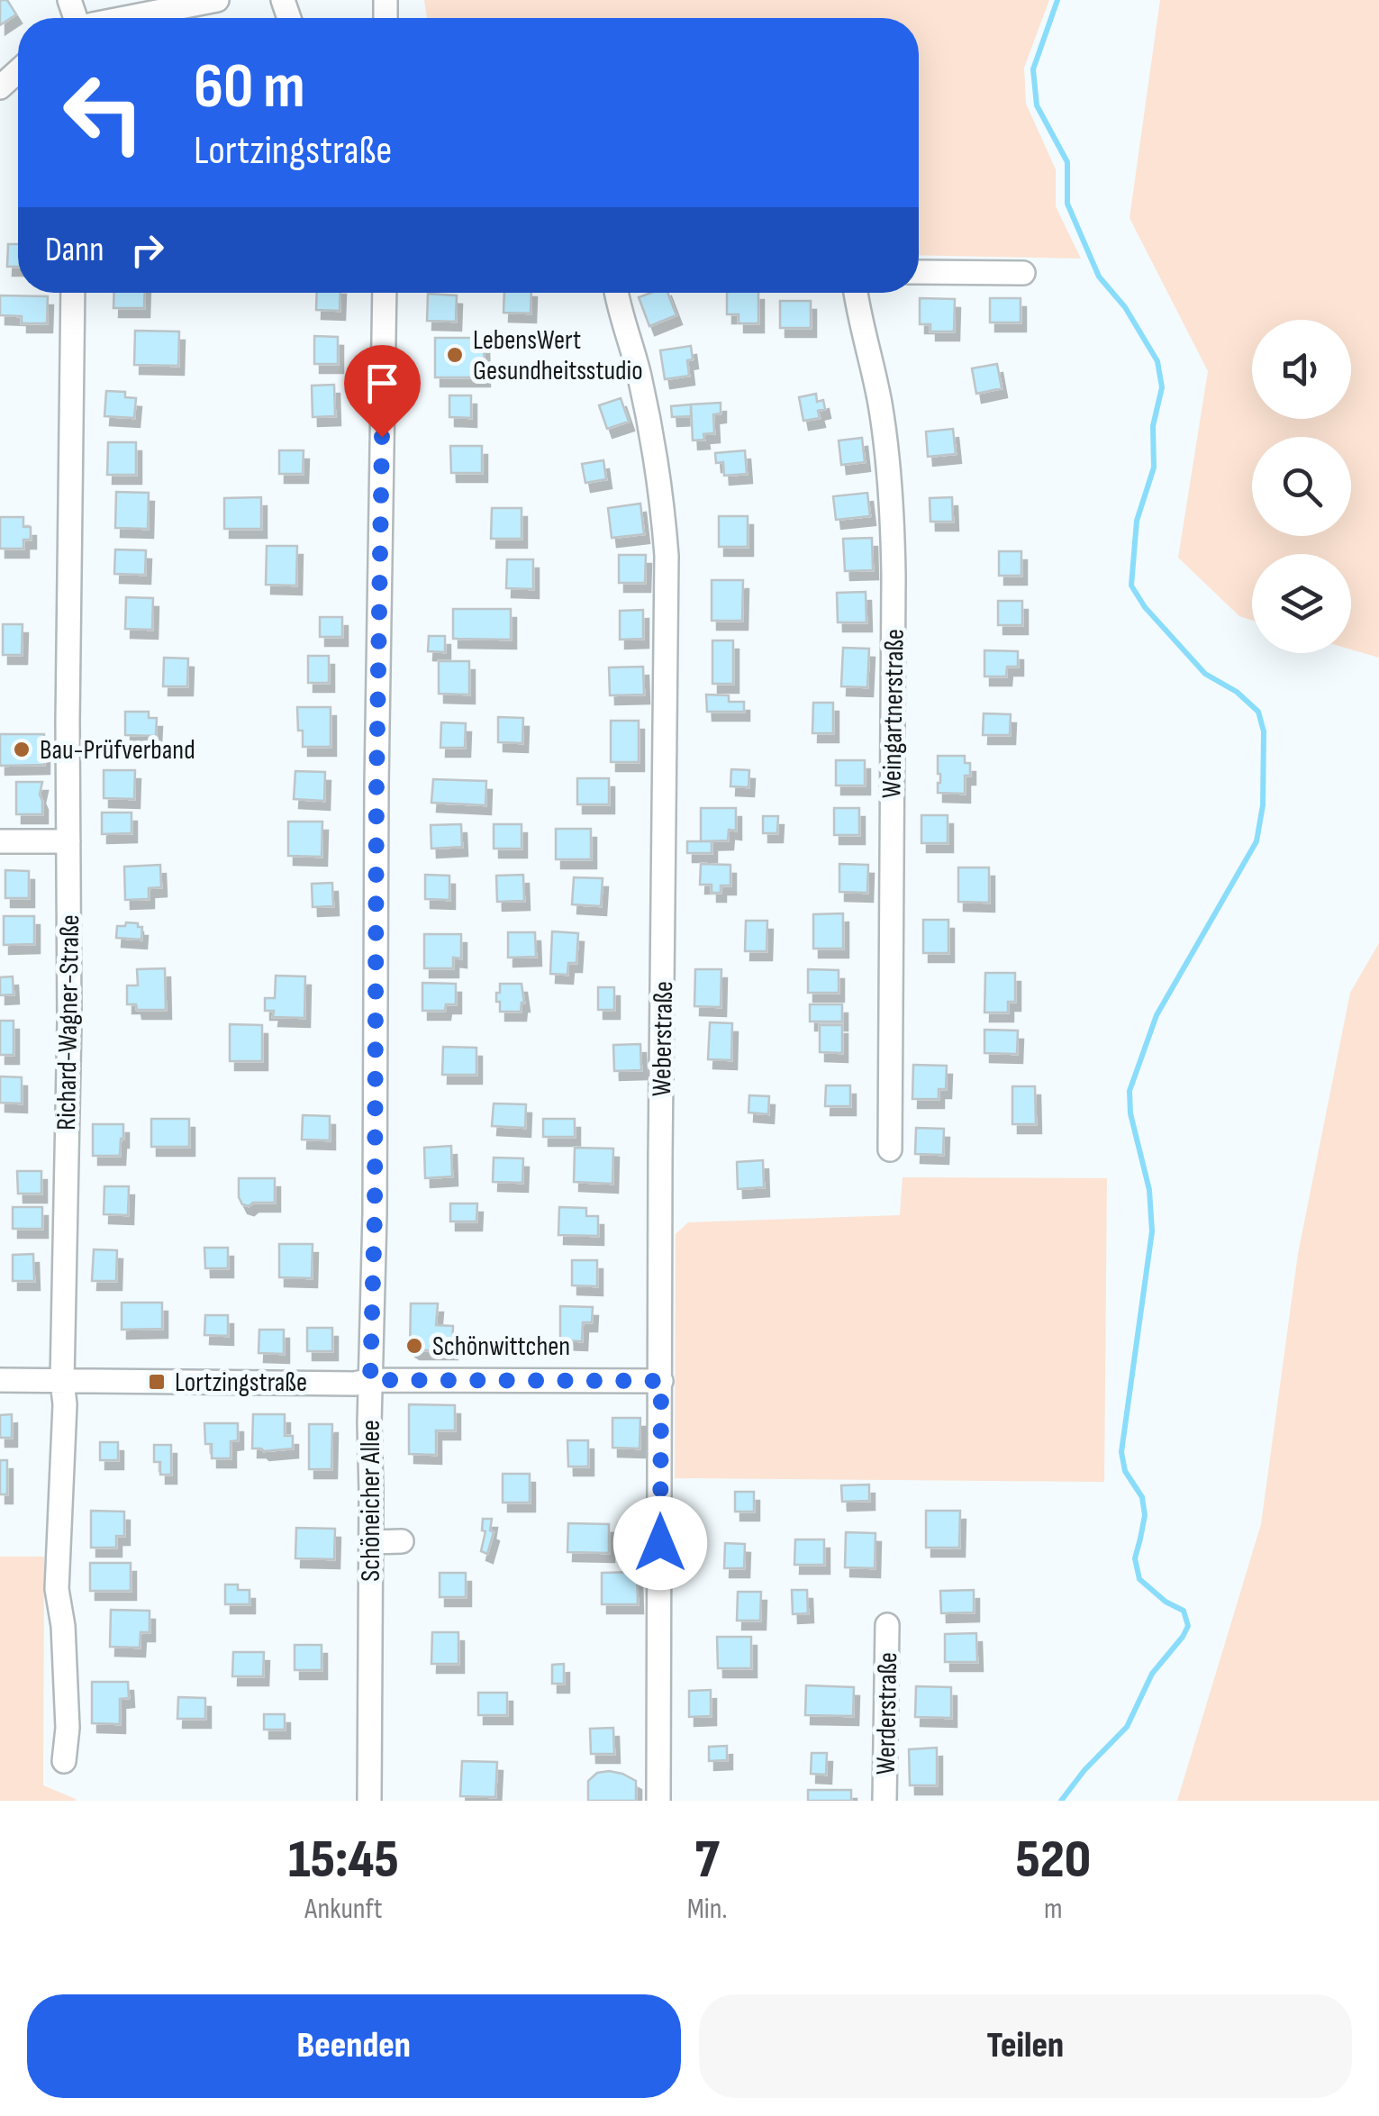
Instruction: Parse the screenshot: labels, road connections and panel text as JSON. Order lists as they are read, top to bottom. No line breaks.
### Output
{"streets":{"street":["Weingartnerstraße","Richard-Wagner-Straße","Weberstraße","Schöneicher Allee","Werderstraße"]},"places":{"other":["LebensWert Gesundheitsstudio","Bau-Prüfverband","Schönwittchen"],"transit":["Lortzingstraße"]},"page":{"turn":["60 m","Lortzingstraße"],"then":"Dann","eta":["15:45","Ankunft","7","Min.","520","m"],"buttons":["Beenden","Teilen"]}}
